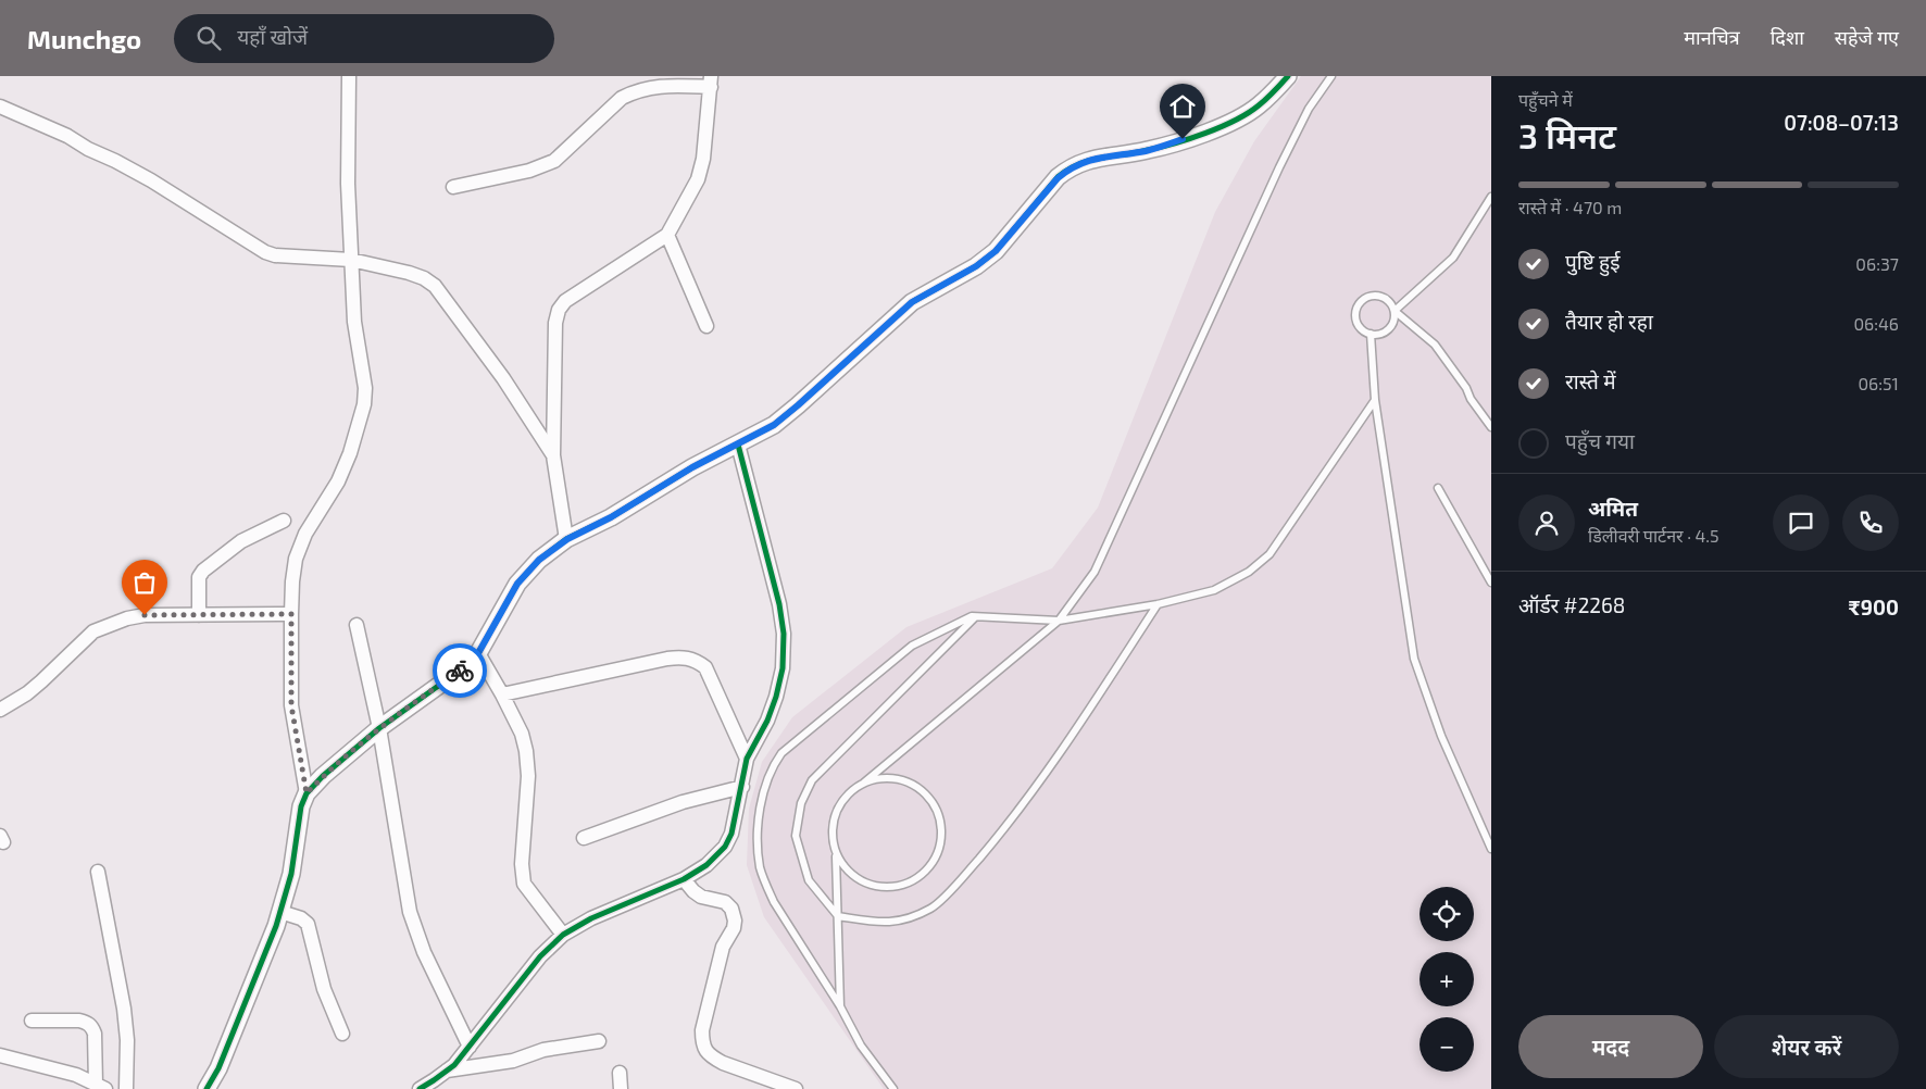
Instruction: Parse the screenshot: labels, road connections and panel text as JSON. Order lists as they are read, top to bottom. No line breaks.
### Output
{"page":{"header":"Munchgo","search":"यहाँ खोजें","nav":["मानचित्र","दिशा","सहेजे गए"],"heading":["3 मिनट","पहुँचने में","07:08–07:13"],"panel":["अमित","डिलीवरी पार्टनर · 4.5","ऑर्डर #2268","₹900"],"bar":"रास्ते में · 470 m","list":[["पुष्टि हुई","06:37"],["तैयार हो रहा","06:46"],["रास्ते में","06:51"],"पहुँच गया"],"map_buttons":["+","−"],"buttons":["मदद","शेयर करें"]}}
